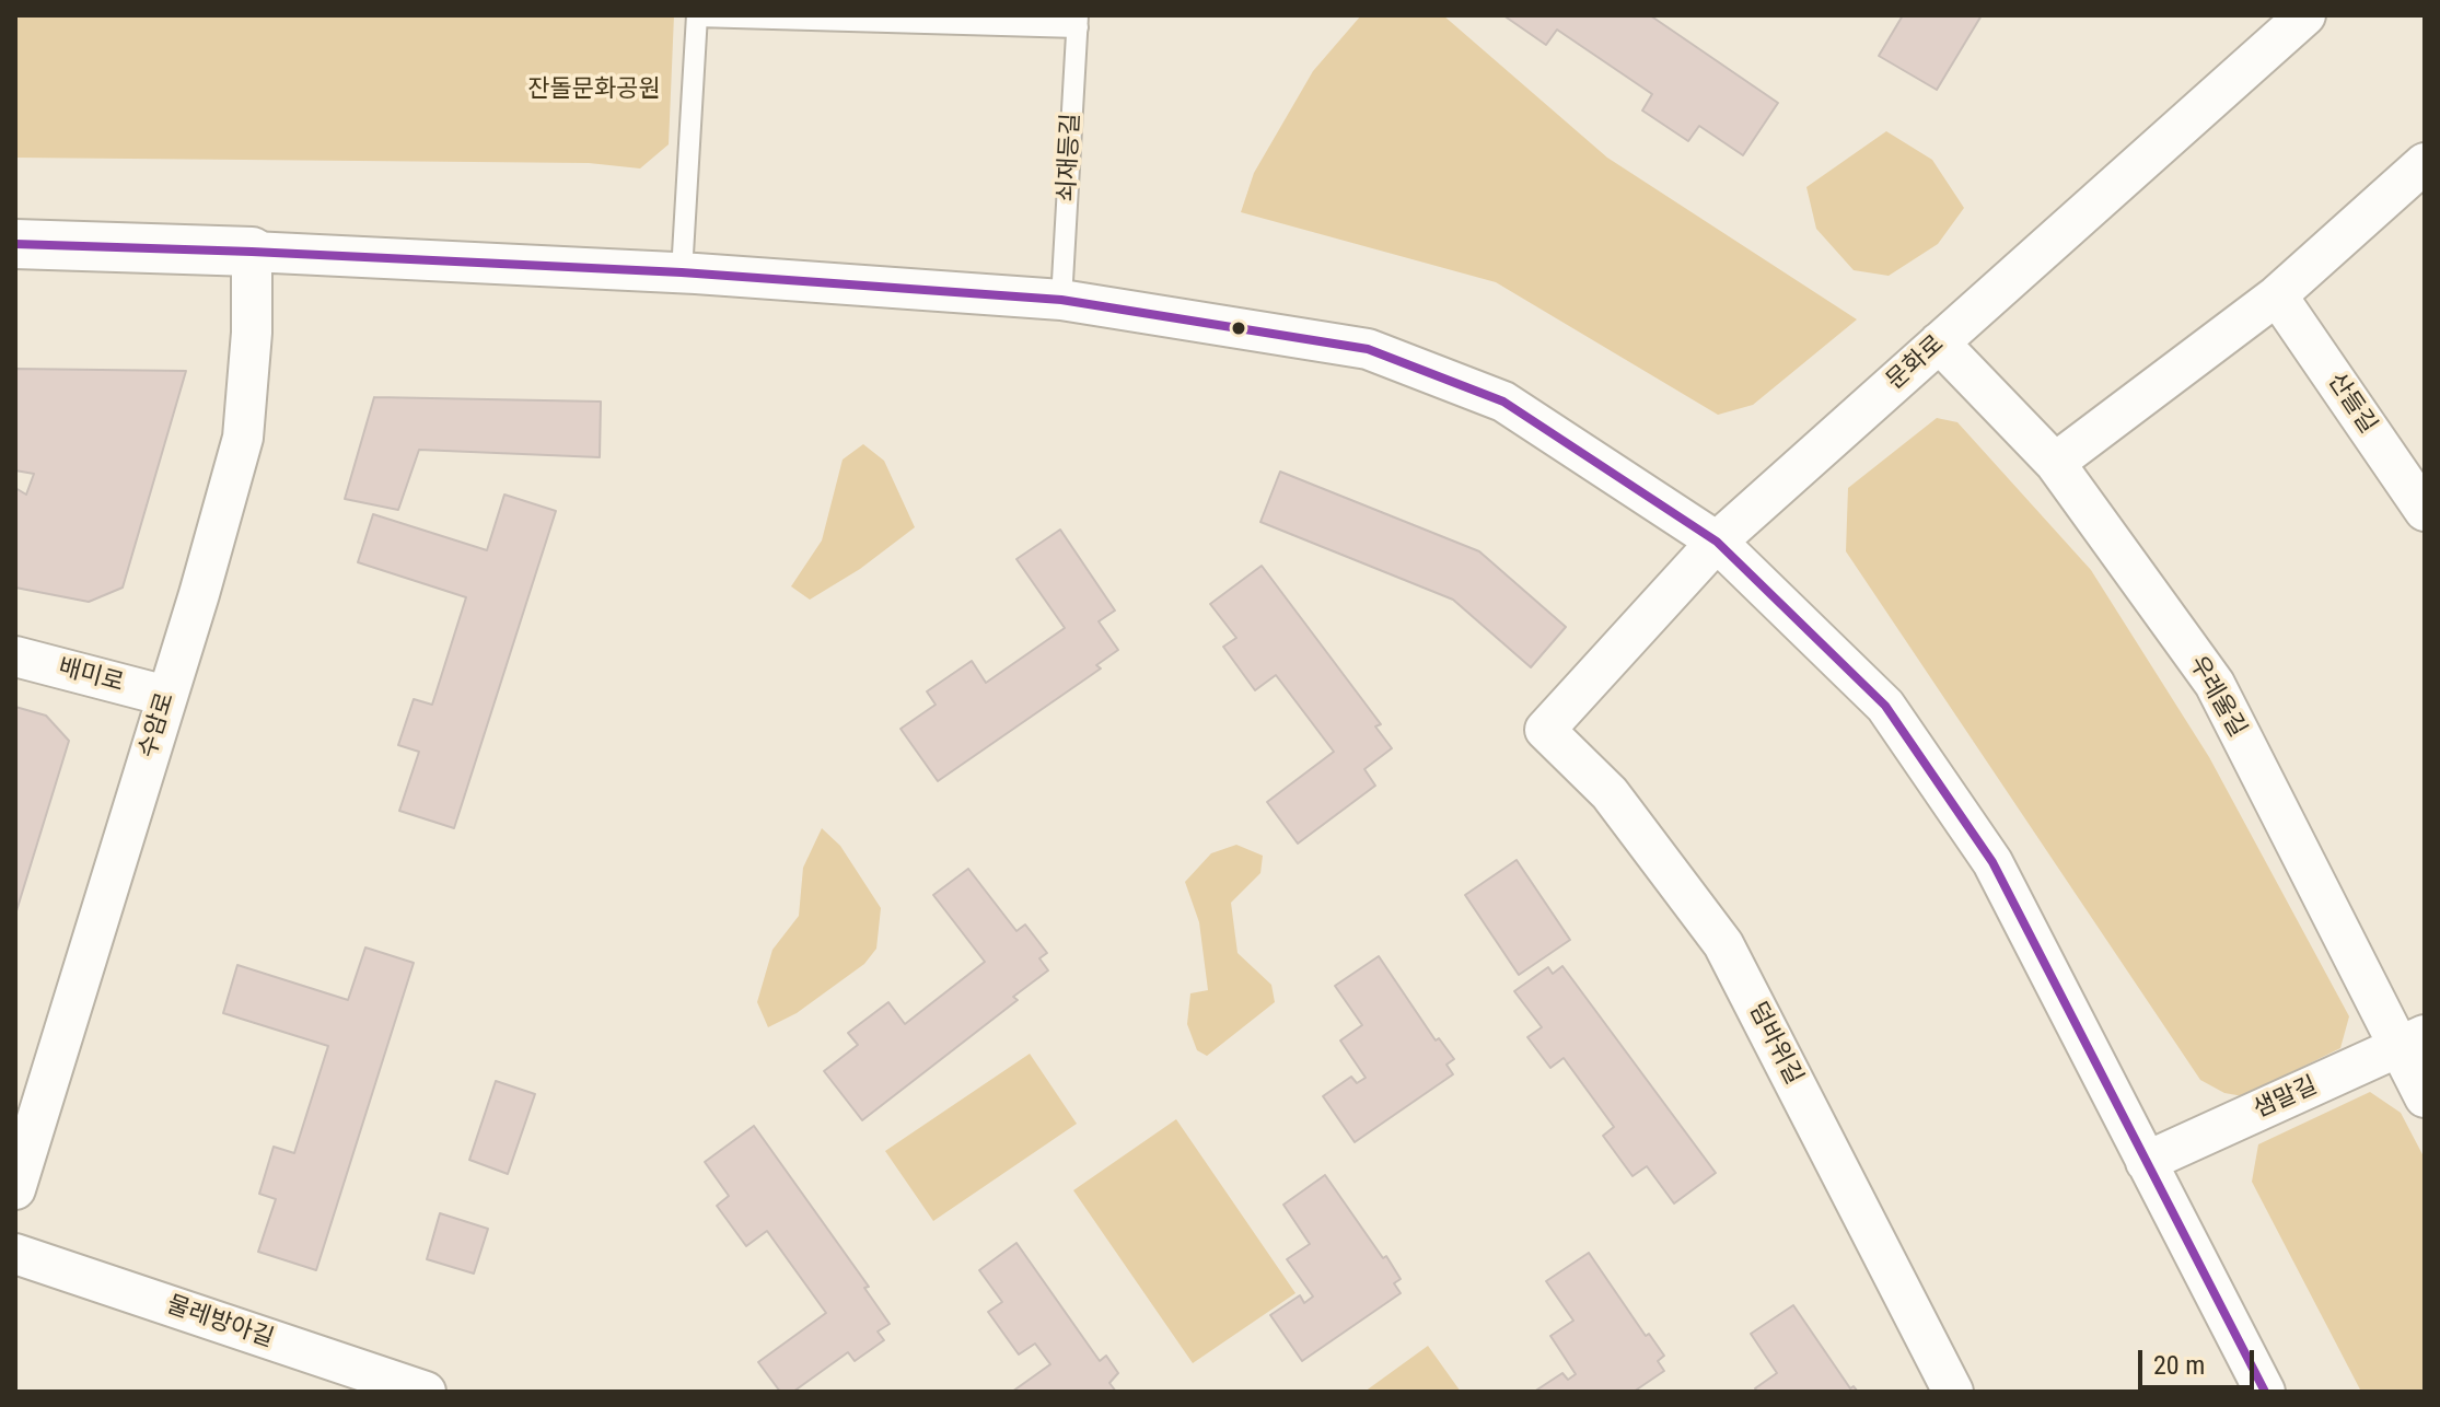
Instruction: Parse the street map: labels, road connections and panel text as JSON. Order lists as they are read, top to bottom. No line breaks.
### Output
{"streets":{"street":["문화로","산들길","배미로","우레울길","수암로","덤바위길","샘말길","물레방아길"],"lane":["쇠재등길"]},"crossings":[["문화로","우레울길"],["문화로","덤바위길"],["배미로","수암로"],["우레울길","샘말길"]],"parks":["잔돌문화공원"],"scale_bar":"20 m"}
